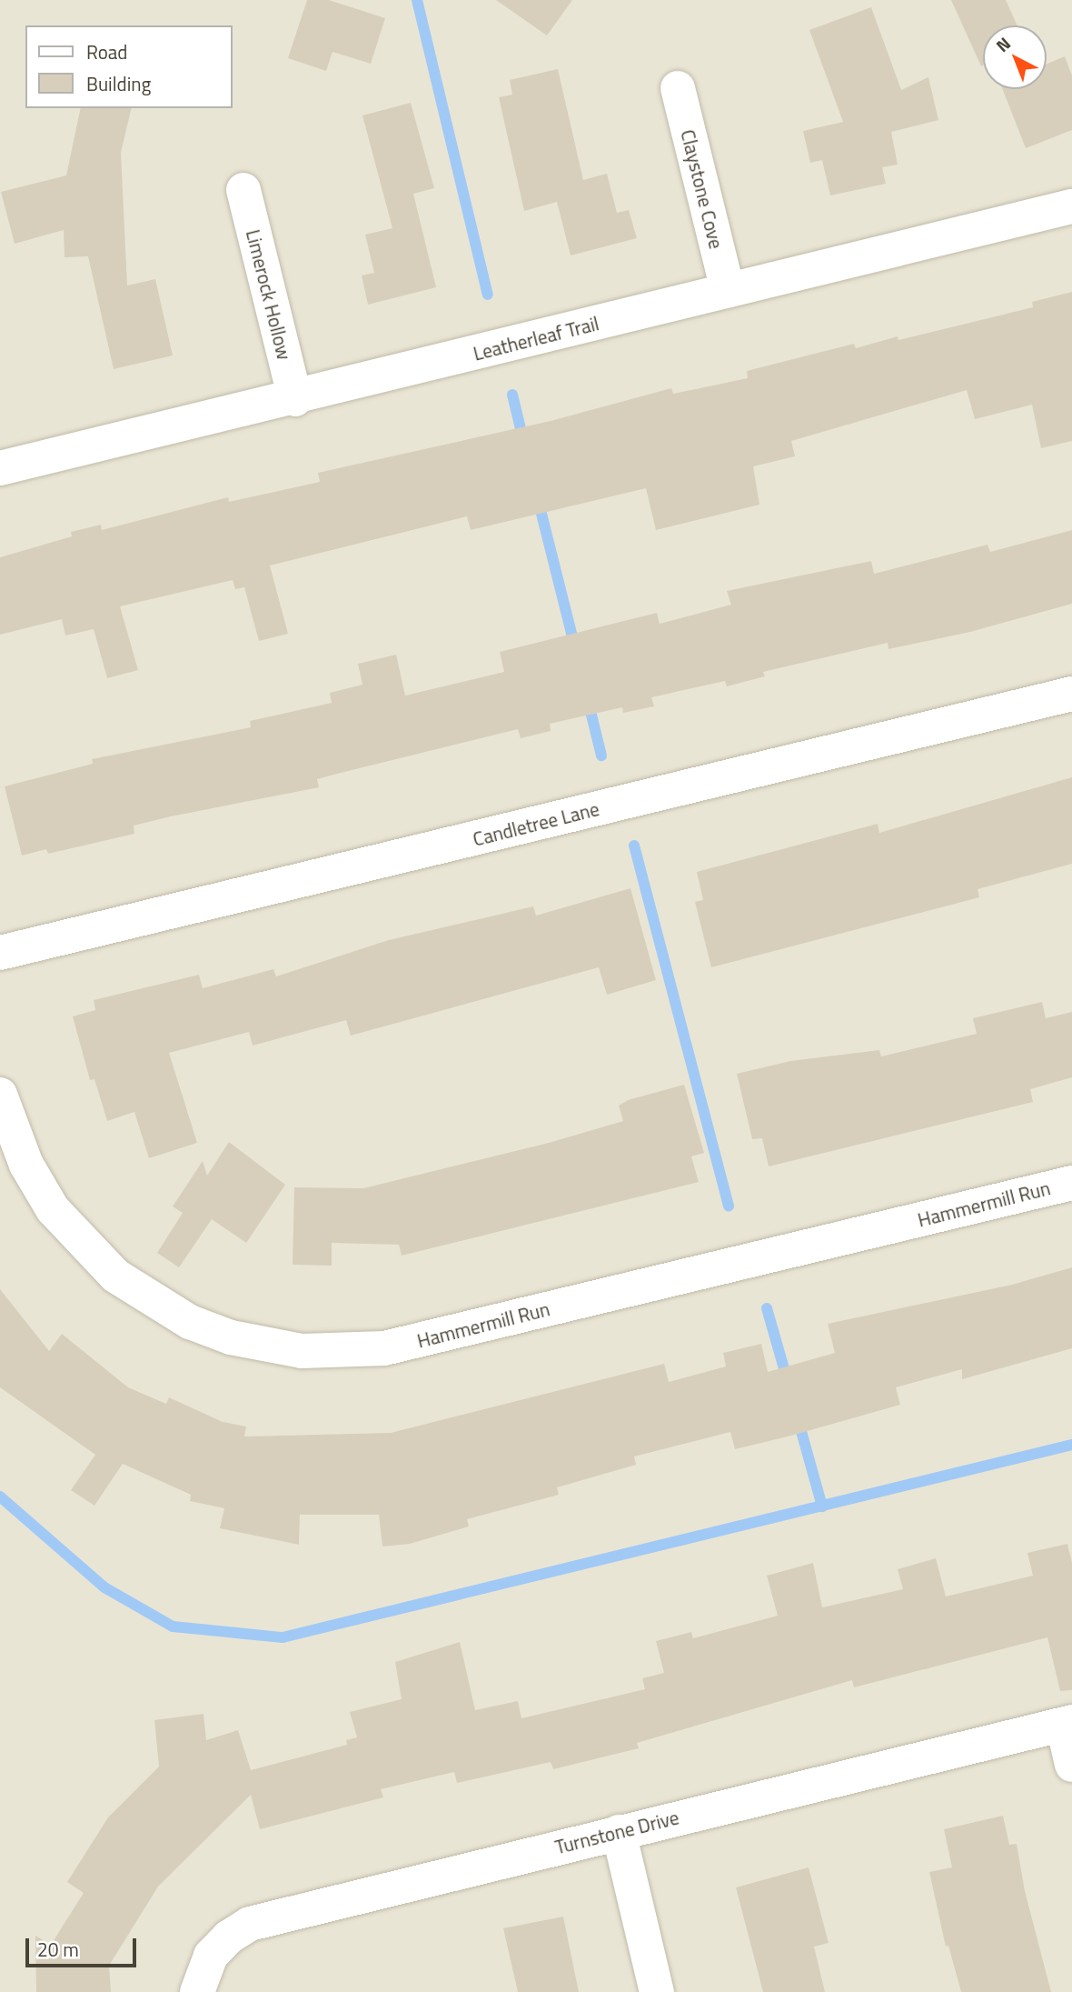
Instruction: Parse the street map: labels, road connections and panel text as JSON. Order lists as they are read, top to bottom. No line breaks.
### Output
{"streets":{"street":["Claystone Cove","Limerock Hollow","Leatherleaf Trail","Candletree Lane","Hammermill Run","Turnstone Drive"]},"crossings":[["Claystone Cove","Leatherleaf Trail"],["Limerock Hollow","Leatherleaf Trail"]],"legend":["Road","Building"],"scale_bar":"20 m","north":"top left"}
